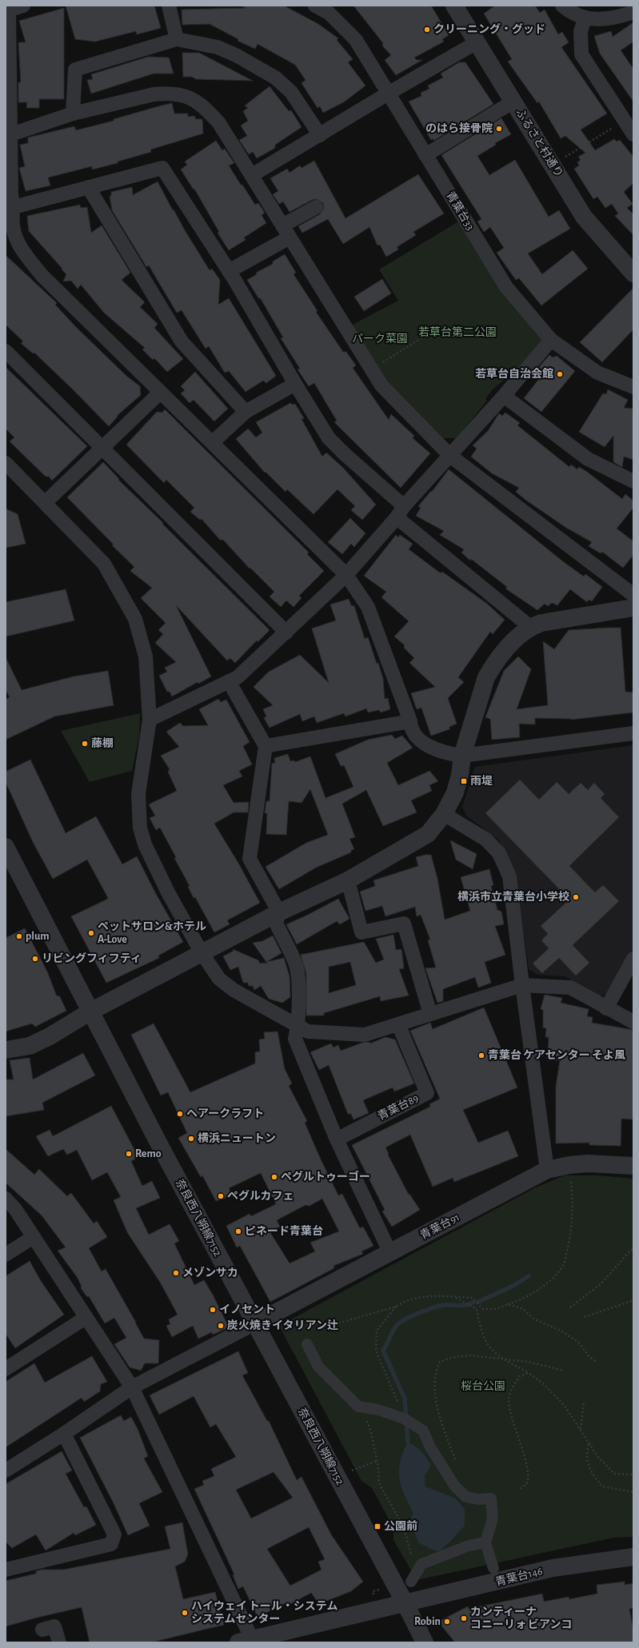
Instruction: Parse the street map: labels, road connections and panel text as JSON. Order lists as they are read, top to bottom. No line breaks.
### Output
{"streets":{"street":["ふるさと村通り","青葉台33","青葉台89","奈良西八朔線7152","青葉台91","青葉台146"]},"crossings":[["奈良西八朔線7152","青葉台91"],["奈良西八朔線7152","青葉台146"]],"parks":["若草台第二公園","パーク菜園","桜台公園"],"places":{"other":["クリーニング・グッド","のはら接骨院","若草台自治会館","藤棚","横浜市立青葉台小学校","ペットサロン&ホテル A-Love","plum","リビングフィフティ","青葉台 ケアセンター そよ風","ヘアークラフト","横浜ニュートン","Remo","ペグルトゥーゴー","ペグルカフェ","ピネード青葉台","メゾンサカ","イノセント","炭火焼きイタリアン辻","ハイウェイ トール・システム システムセンター","カンティーナ コニーリォ ビアンコ","Robin"],"transit":["雨堤","公園前"]}}
